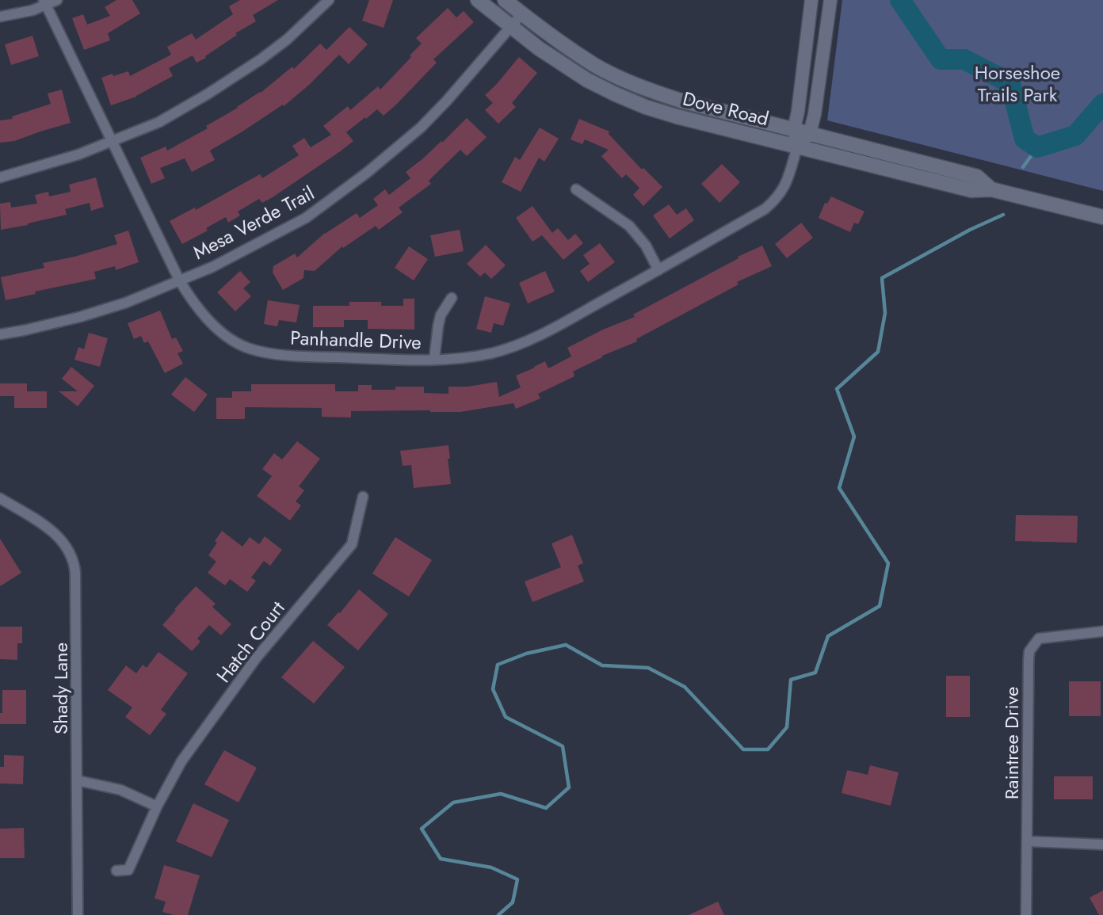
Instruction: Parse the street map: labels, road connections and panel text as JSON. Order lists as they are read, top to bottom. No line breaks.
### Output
{"streets":{"main road":["Dove Road"],"street":["Mesa Verde Trail","Panhandle Drive","Hatch Court","Shady Lane","Raintree Drive"]},"crossings":[["Dove Road","Mesa Verde Trail"],["Dove Road","Panhandle Drive"],["Mesa Verde Trail","Panhandle Drive"]],"parks":["Horseshoe Trails Park"]}
